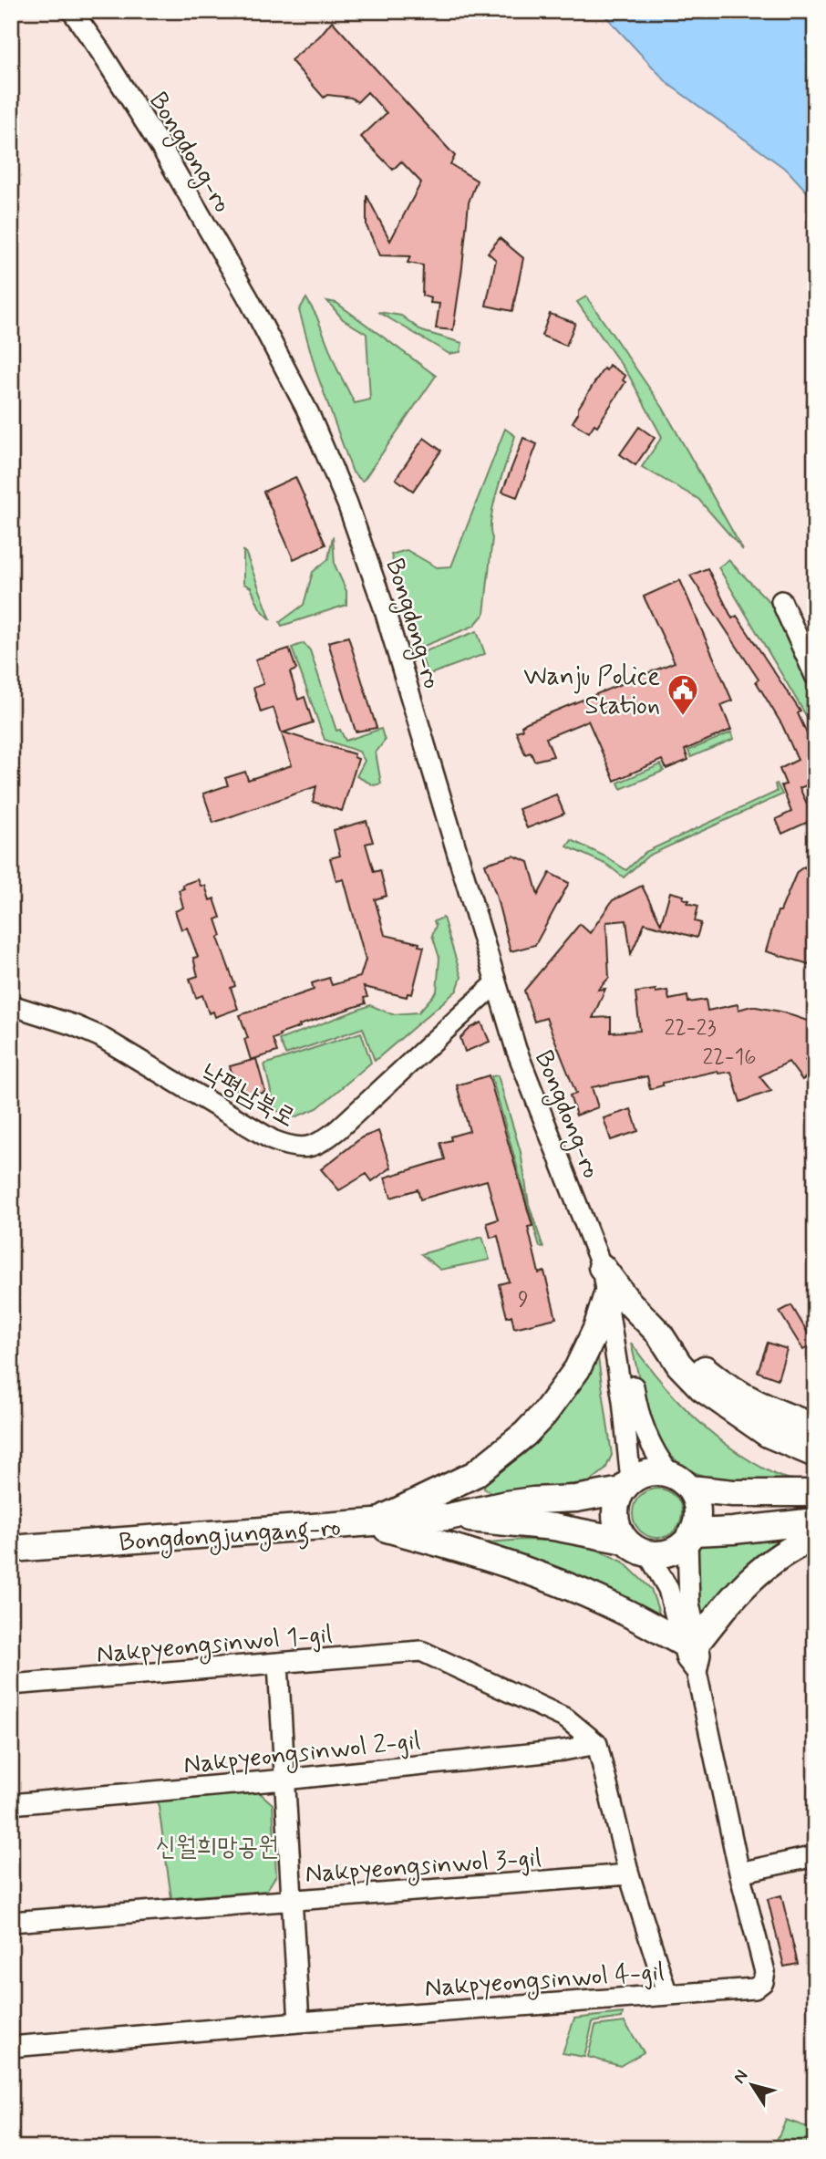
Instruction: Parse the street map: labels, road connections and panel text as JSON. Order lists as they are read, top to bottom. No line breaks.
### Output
{"streets":{"street":["Bongdong-ro","낙평남북로","Bongdongjungang-ro","Nakpyeongsinwol 1-gil","Nakpyeongsinwol 2-gil","Nakpyeongsinwol 3-gil","Nakpyeongsinwol 4-gil"]},"crossings":[["Bongdong-ro","낙평남북로"],["Bongdong-ro","Bongdongjungang-ro"],["Bongdong-ro","Nakpyeongsinwol 4-gil"],["Bongdongjungang-ro","Nakpyeongsinwol 4-gil"],["Nakpyeongsinwol 1-gil","Nakpyeongsinwol 2-gil"]],"parks":["신월희망공원"],"places":{"public building":["Wanju Police Station"]},"house_numbers":["22-23","22-16","9"],"north":"top left"}
